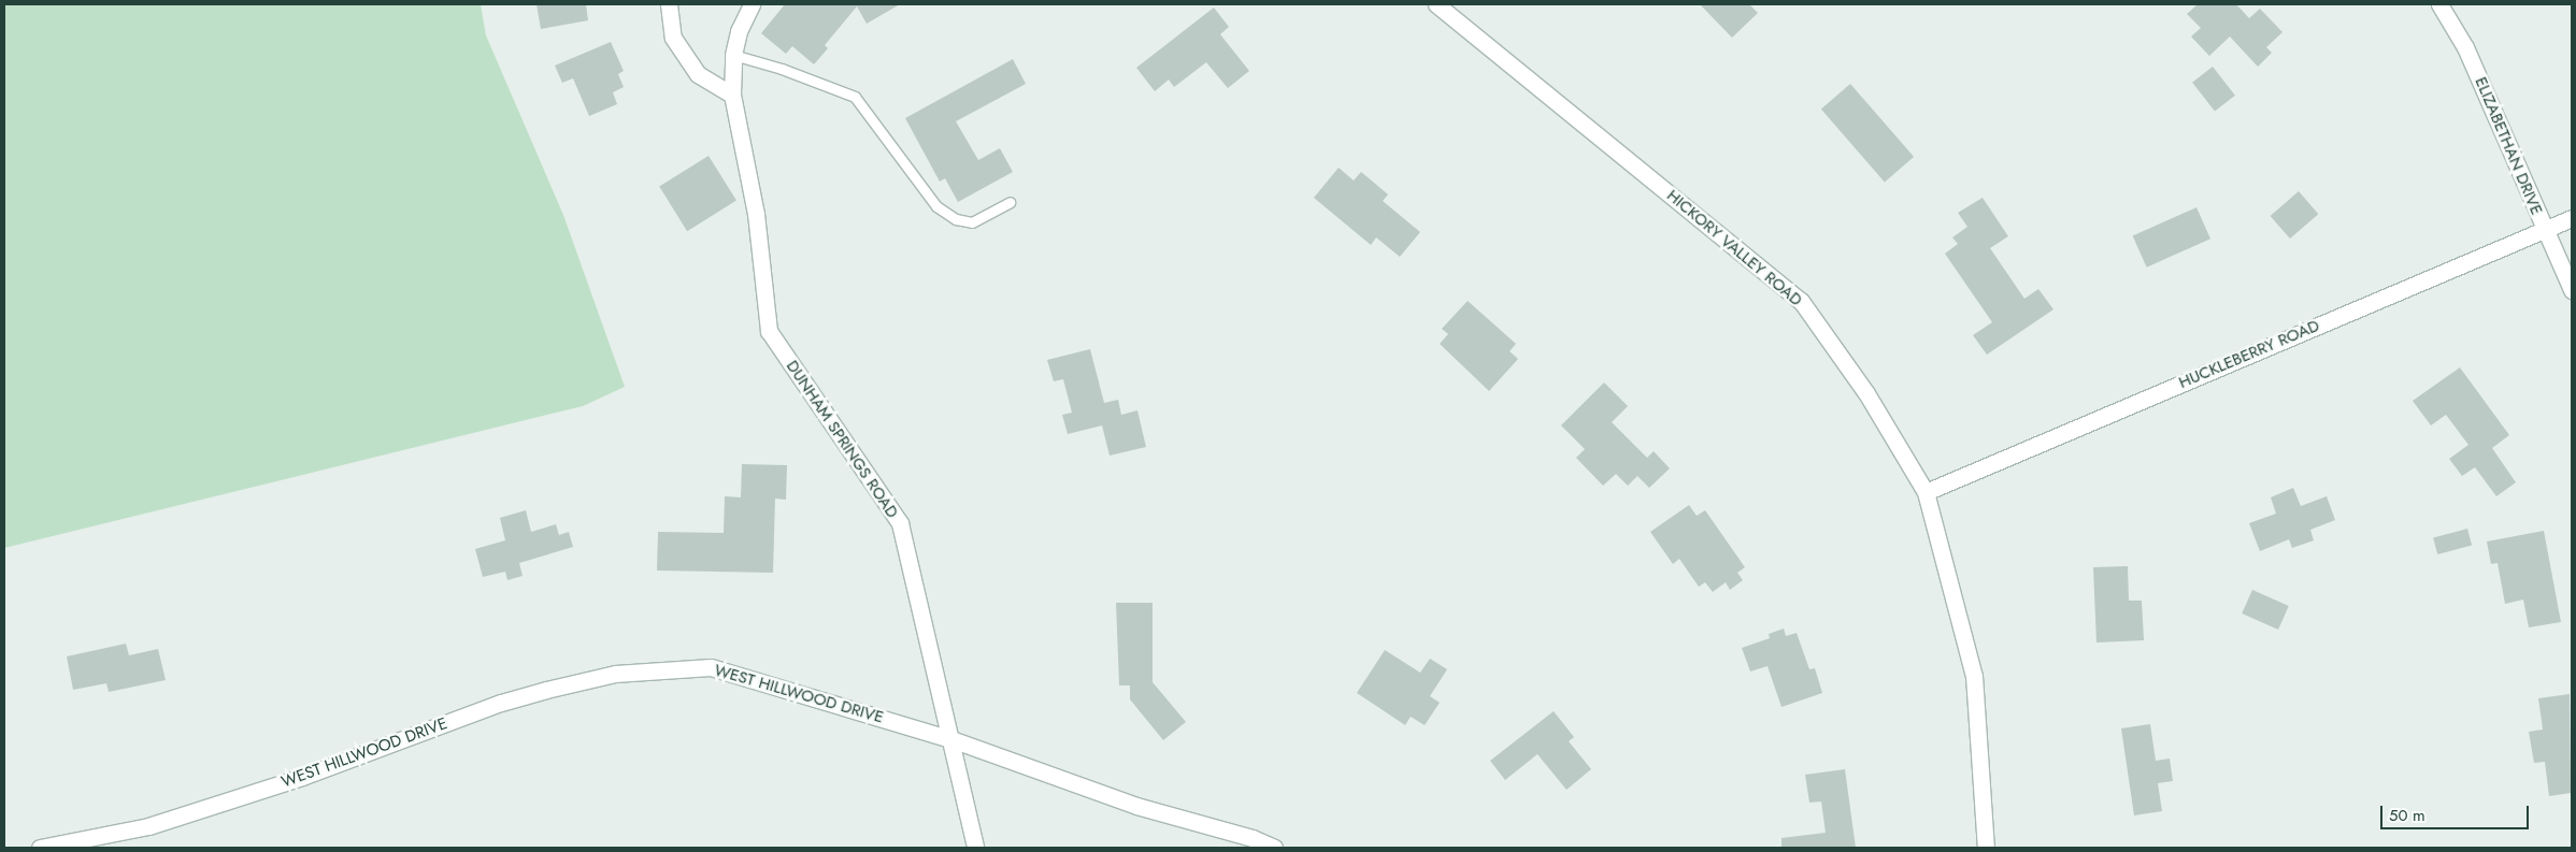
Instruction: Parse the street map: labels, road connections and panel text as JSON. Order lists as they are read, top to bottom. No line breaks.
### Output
{"streets":{"street":["ELIZABETHAN DRIVE","HICKORY VALLEY ROAD","HUCKLEBERRY ROAD","DUNHAM SPRINGS ROAD","WEST HILLWOOD DRIVE"]},"crossings":[["ELIZABETHAN DRIVE","HUCKLEBERRY ROAD"],["HICKORY VALLEY ROAD","HUCKLEBERRY ROAD"],["DUNHAM SPRINGS ROAD","WEST HILLWOOD DRIVE"]],"scale_bar":"50 m"}
